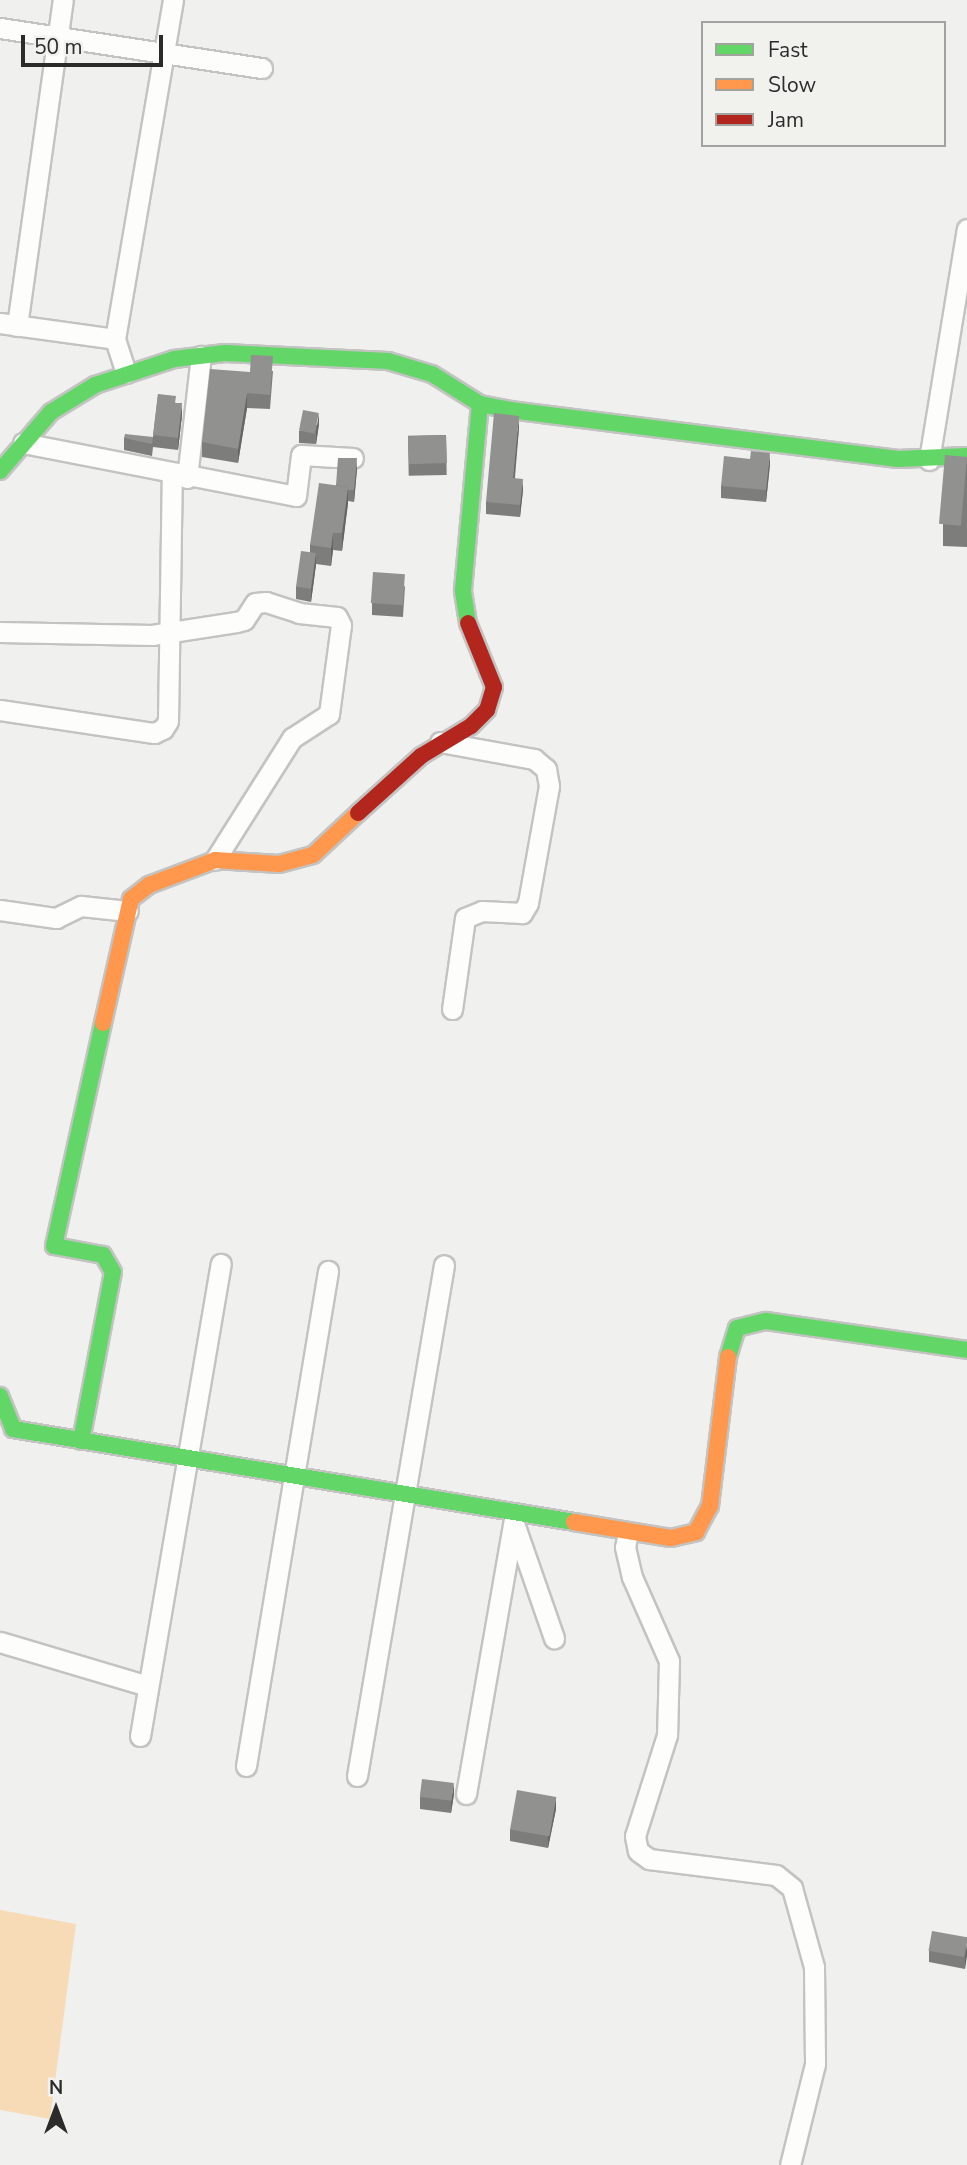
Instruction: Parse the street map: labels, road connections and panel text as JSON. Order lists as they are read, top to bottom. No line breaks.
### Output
{"legend":["Fast","Slow","Jam"],"scale_bar":"50 m","north":"top"}
